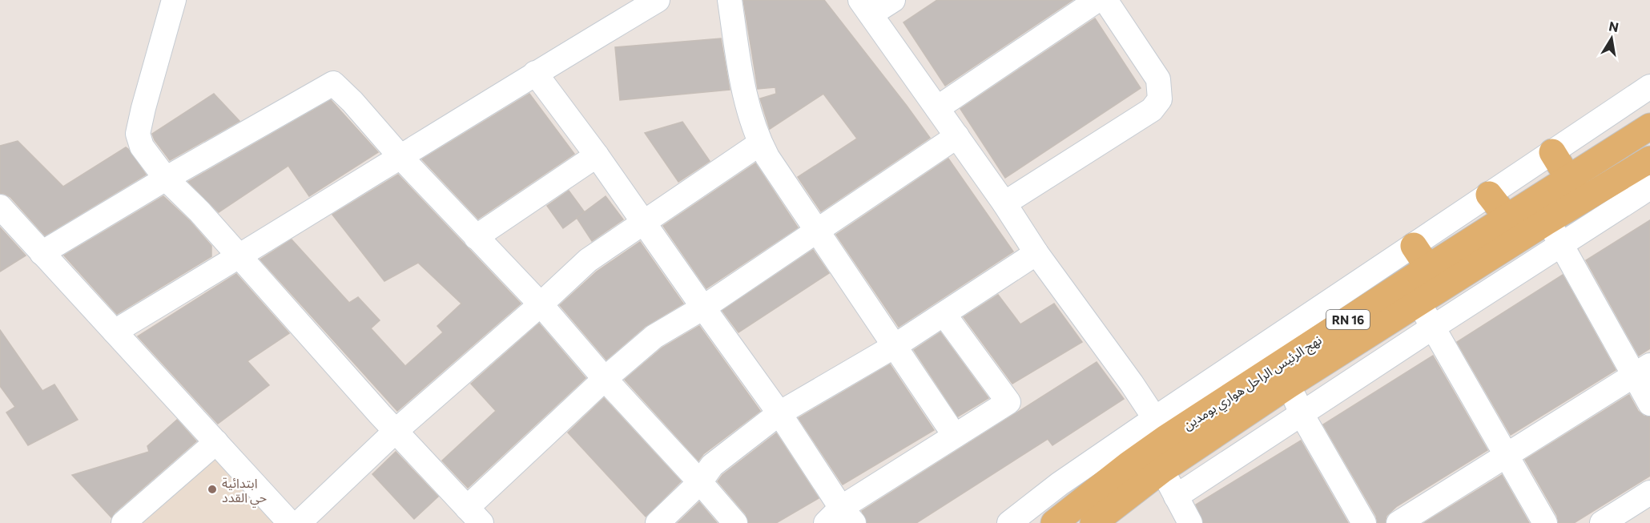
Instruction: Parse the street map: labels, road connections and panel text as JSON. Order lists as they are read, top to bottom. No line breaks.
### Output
{"streets":{"main road":["RN 16","نهج الرئيس الراحل هواري بومدين"]},"places":["ابتدائية حي القدد"],"north":"top"}
